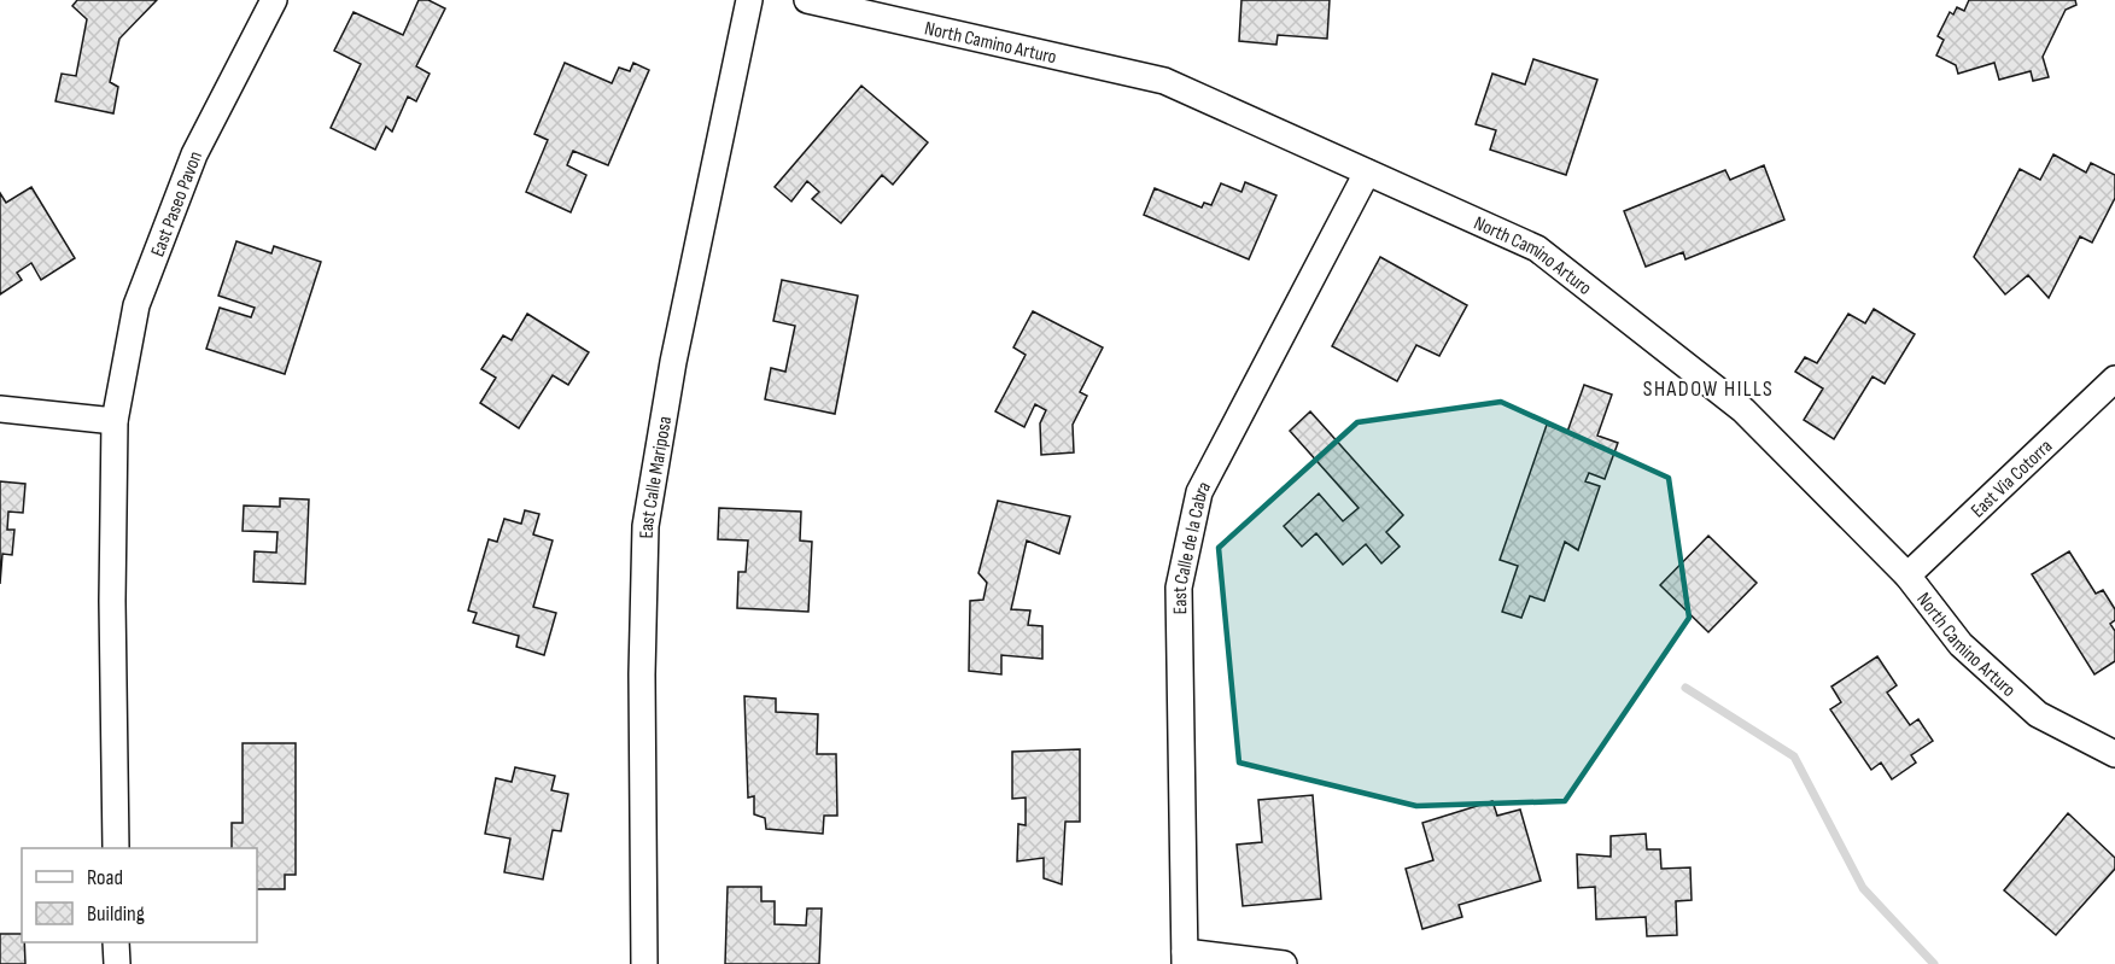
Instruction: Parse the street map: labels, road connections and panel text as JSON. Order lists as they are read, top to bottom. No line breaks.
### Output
{"streets":{"street":["North Camino Arturo","East Paseo Pavon","East Calle Mariposa","East Via Cotorra","East Calle de la Cabra"]},"crossings":[["North Camino Arturo","East Via Cotorra"],["North Camino Arturo","East Calle de la Cabra"]],"districts":["SHADOW HILLS"],"legend":["Road","Building"]}
